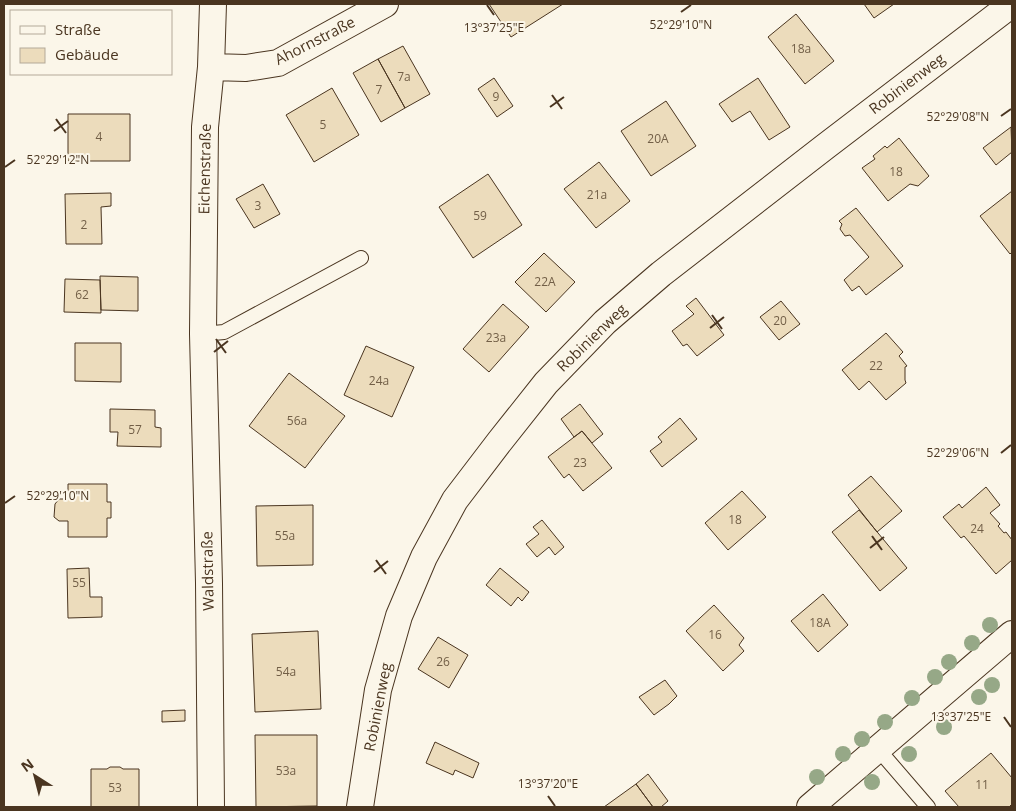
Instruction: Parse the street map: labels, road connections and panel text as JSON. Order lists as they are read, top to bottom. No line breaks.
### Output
{"streets":{"street":["Ahornstraße","Robinienweg","Eichenstraße","Waldstraße"]},"crossings":[["Ahornstraße","Eichenstraße"],["Eichenstraße","Waldstraße"]],"house_numbers":["18a","7a","7","9","5","4","20A","18","21a","3","59","2","22A","62","20","23a","22","24a","56a","57","23","18","24","55a","55","18A","16","26","54a","53a","11","53"],"legend":["Straße","Gebäude"],"north":"top left","coordinates":["52°29'10\"N","13°37'25\"E","52°29'08\"N","52°29'12\"N","52°29'06\"N","13°37'20\"E"]}
